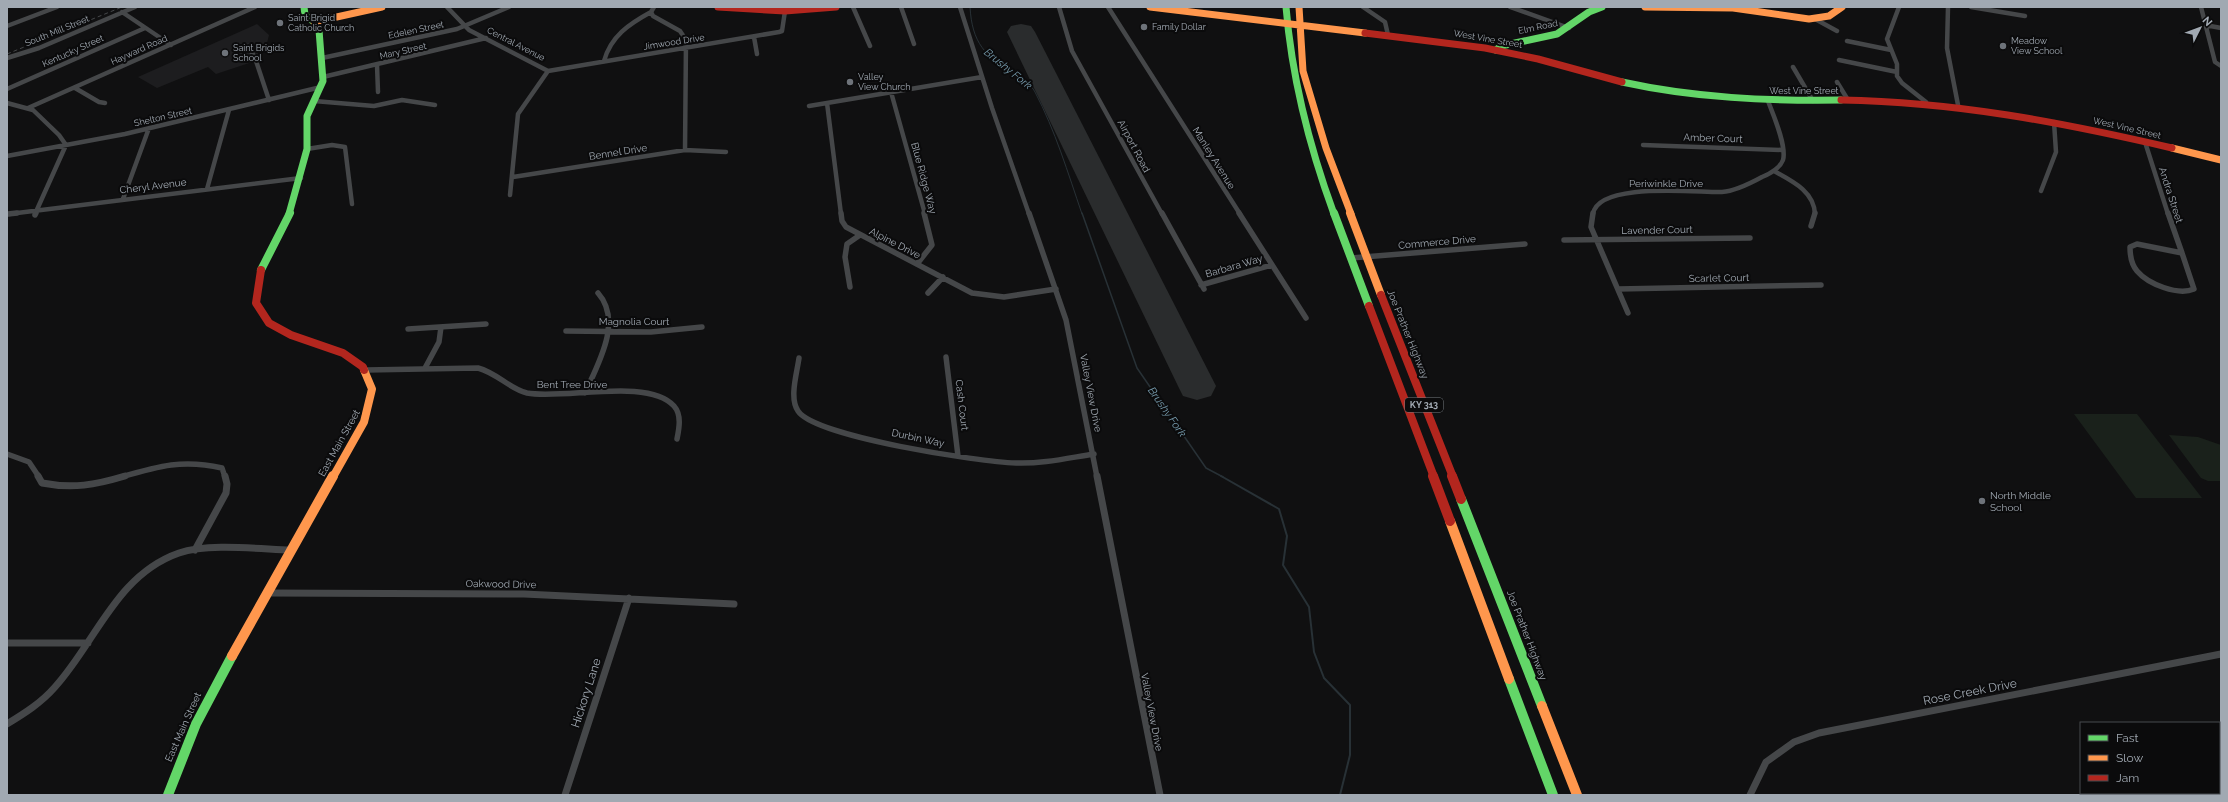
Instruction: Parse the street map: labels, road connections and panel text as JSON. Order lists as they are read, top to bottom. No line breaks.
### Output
{"streets":{"main road":["Elm Road","West Vine Street","Joe Prather Highway","KY 313","East Main Street"],"street":["Edelen Street","South Mill Street","Jimwood Drive","Central Avenue","Hayward Road","Kentucky Street","Mary Street","Shelton Street","Amber Court","Airport Road","Bennel Drive","Manley Avenue","Blue Ridge Way","Periwinkle Drive","Cheryl Avenue","Andra Street","Lavender Court","Commerce Drive","Alpine Drive","Barbara Way","Scarlet Court","Magnolia Court","Bent Tree Drive","Valley View Drive","Cash Court","Durbin Way","Oakwood Drive","Rose Creek Drive","Hickory Lane"]},"crossings":[["Elm Road","West Vine Street"],["Edelen Street","Central Avenue"],["Edelen Street","East Main Street"],["West Vine Street","Andra Street"],["West Vine Street","Joe Prather Highway"],["West Vine Street","KY 313"],["Jimwood Drive","Central Avenue"],["Central Avenue","Mary Street"],["Central Avenue","Bennel Drive"],["Mary Street","East Main Street"],["Shelton Street","East Main Street"],["Airport Road","Barbara Way"],["Manley Avenue","Barbara Way"],["Blue Ridge Way","Alpine Drive"],["Periwinkle Drive","Lavender Court"],["Periwinkle Drive","Scarlet Court"],["Cheryl Avenue","East Main Street"],["Commerce Drive","Joe Prather Highway"],["Commerce Drive","KY 313"],["Alpine Drive","Valley View Drive"],["Bent Tree Drive","East Main Street"],["Valley View Drive","Durbin Way"],["Cash Court","Durbin Way"],["East Main Street","Oakwood Drive"],["Oakwood Drive","Hickory Lane"]],"water":["Brushy Fork"],"places":["Saint Brigid Catholic Church","Family Dollar","Meadow View School","Saint Brigids School","Valley View Church","North Middle School"],"legend":["Fast","Slow","Jam"],"north":"top right"}
